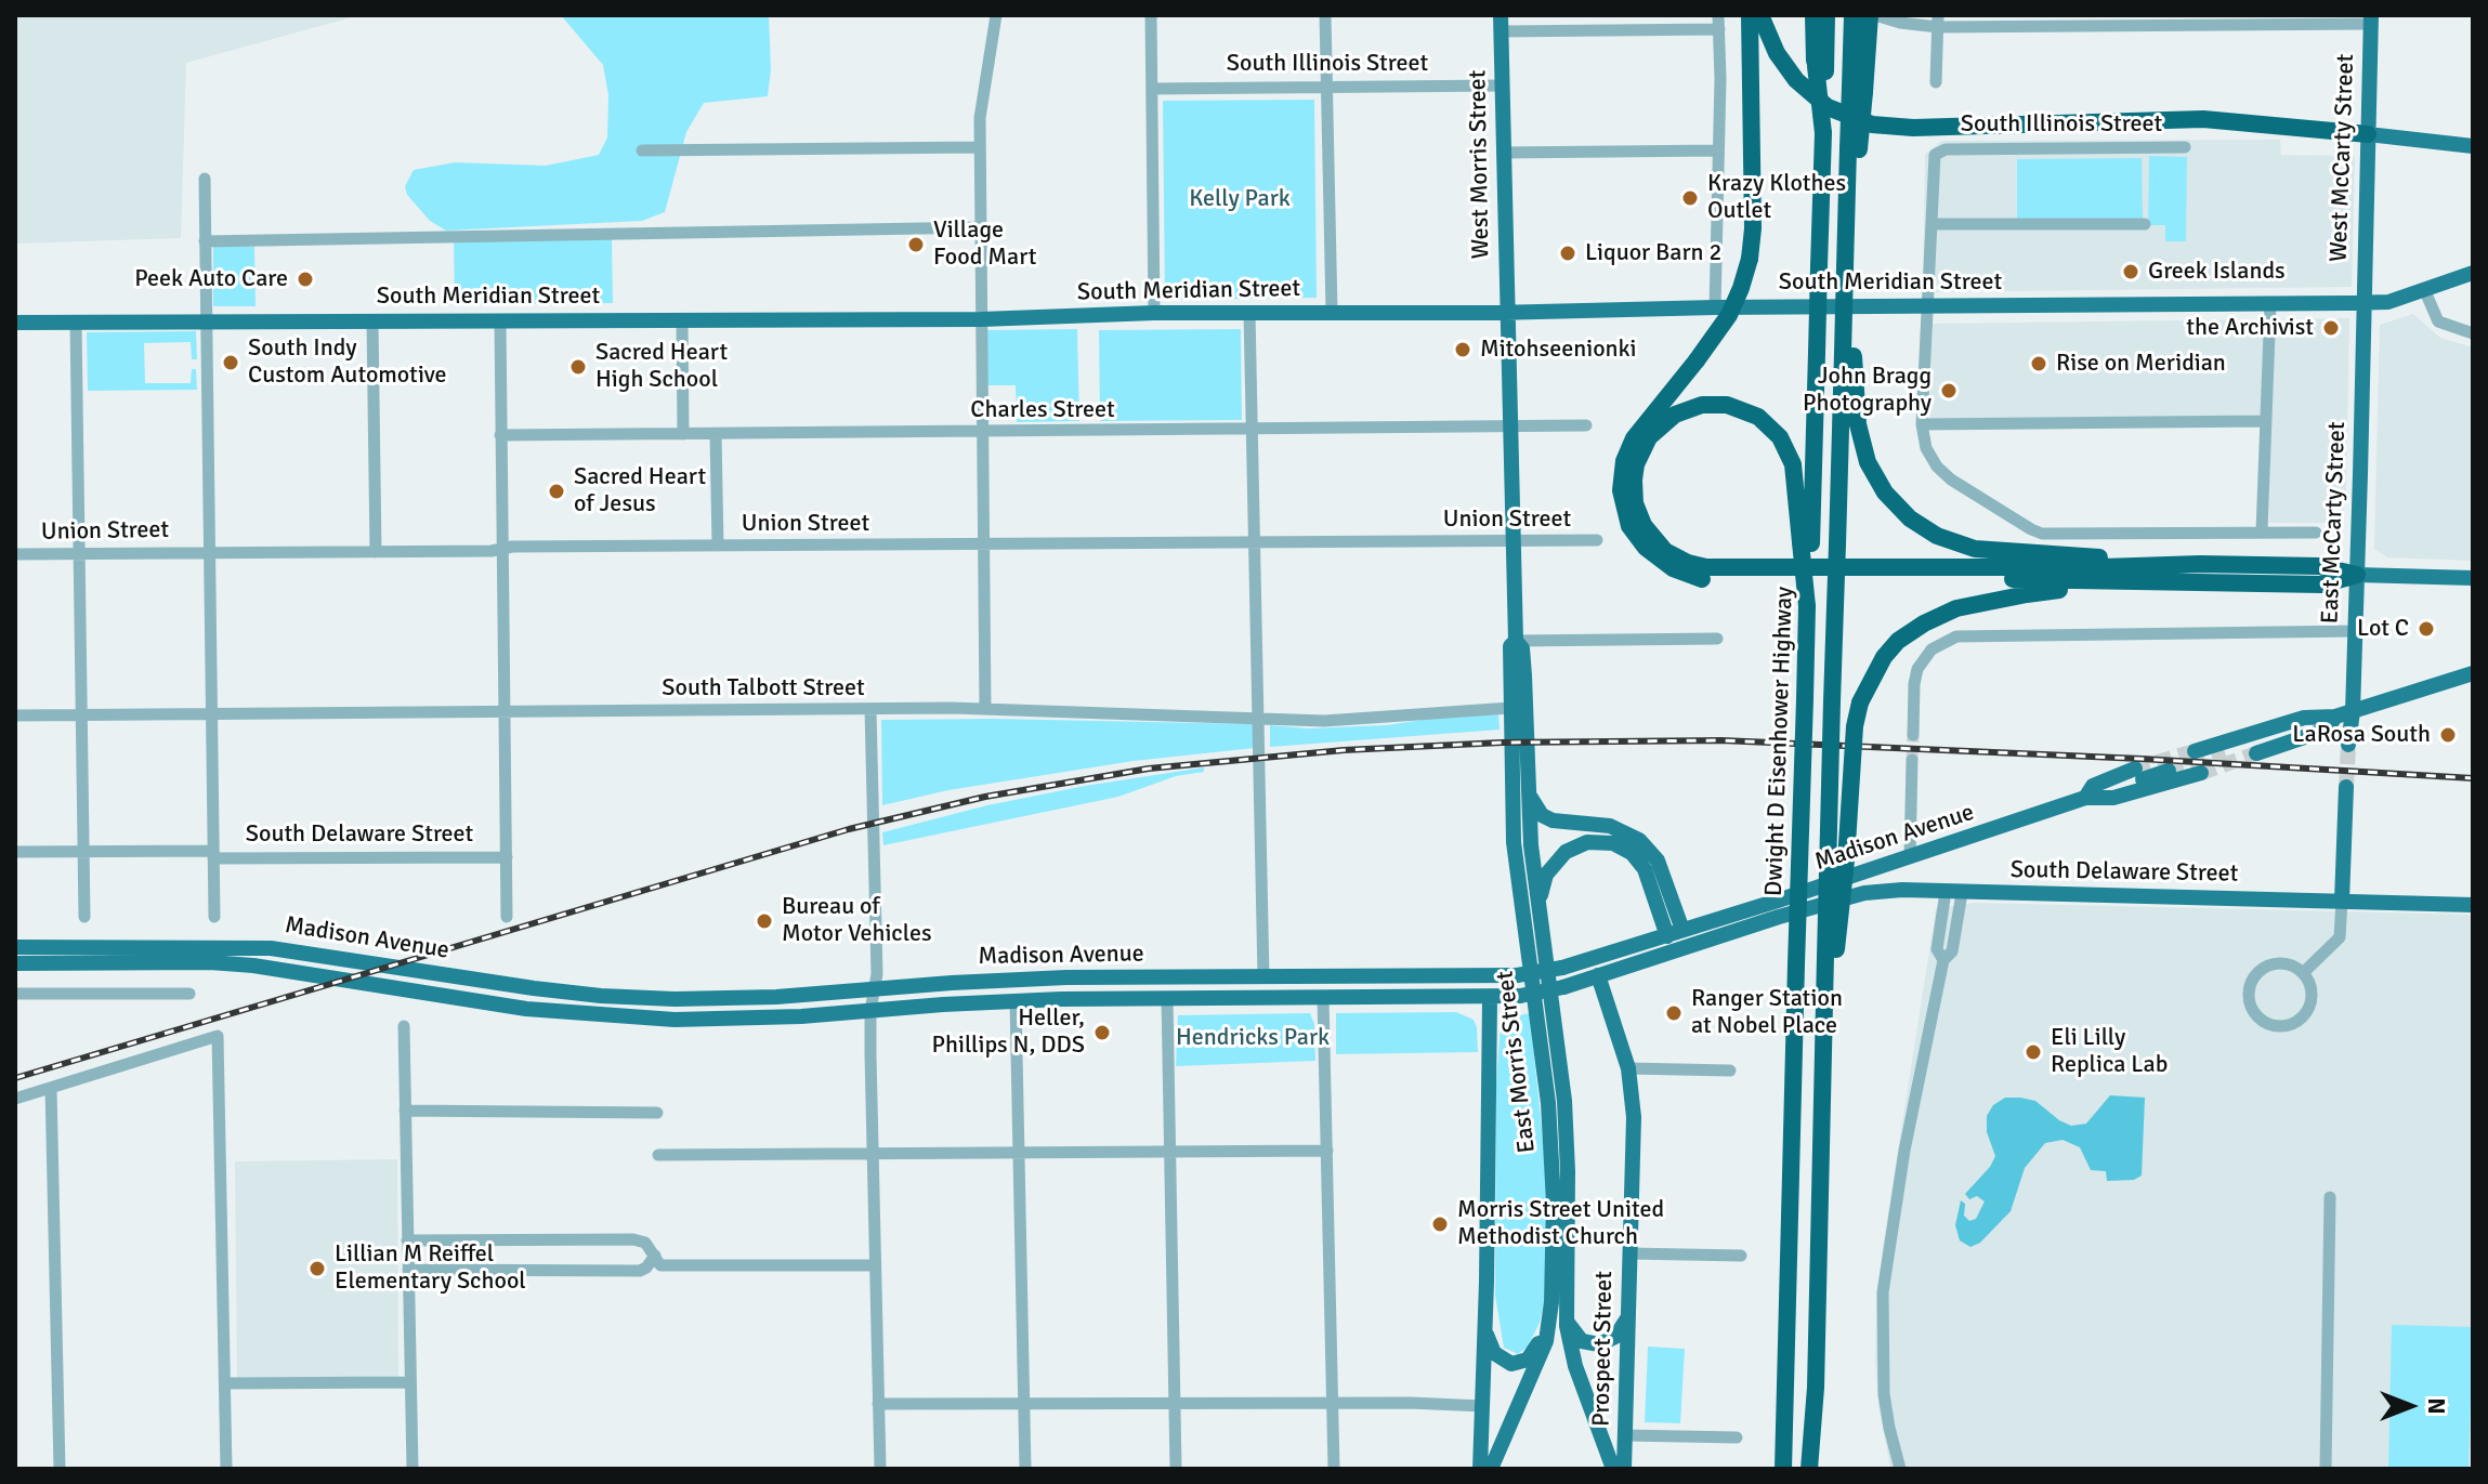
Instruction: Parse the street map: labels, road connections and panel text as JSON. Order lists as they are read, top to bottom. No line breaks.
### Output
{"streets":{"highway":["Dwight D Eisenhower Highway"],"main road":["West McCarty Street","West Morris Street","South Meridian Street","East McCarty Street","South Delaware Street","Madison Avenue","East Morris Street","Prospect Street"],"street":["South Illinois Street","Charles Street","Union Street","South Talbott Street"]},"crossings":[["South Illinois Street","West Morris Street"],["West McCarty Street","South Meridian Street"],["West McCarty Street","East McCarty Street"],["West Morris Street","South Meridian Street"],["West Morris Street","East Morris Street"],["South Meridian Street","East McCarty Street"],["South Meridian Street","East Morris Street"],["Charles Street","East Morris Street"],["Union Street","East Morris Street"],["South Talbott Street","East Morris Street"],["South Delaware Street","Madison Avenue"],["Madison Avenue","East Morris Street"],["Madison Avenue","Prospect Street"]],"parks":["Kelly Park","Hendricks Park"],"places":["Krazy Klothes Outlet","Village Food Mart","Liquor Barn 2","Greek Islands","Peek Auto Care","the Archivist","Mitohseenionki","South Indy Custom Automotive","Rise on Meridian","Sacred Heart High School","John Bragg Photography","Sacred Heart of Jesus","Lot C","LaRosa South","Bureau of Motor Vehicles","Ranger Station at Nobel Place","Heller, Phillips N, DDS","Eli Lilly Replica Lab","Morris Street United Methodist Church","Lillian M Reiffel Elementary School"],"north":"right"}
